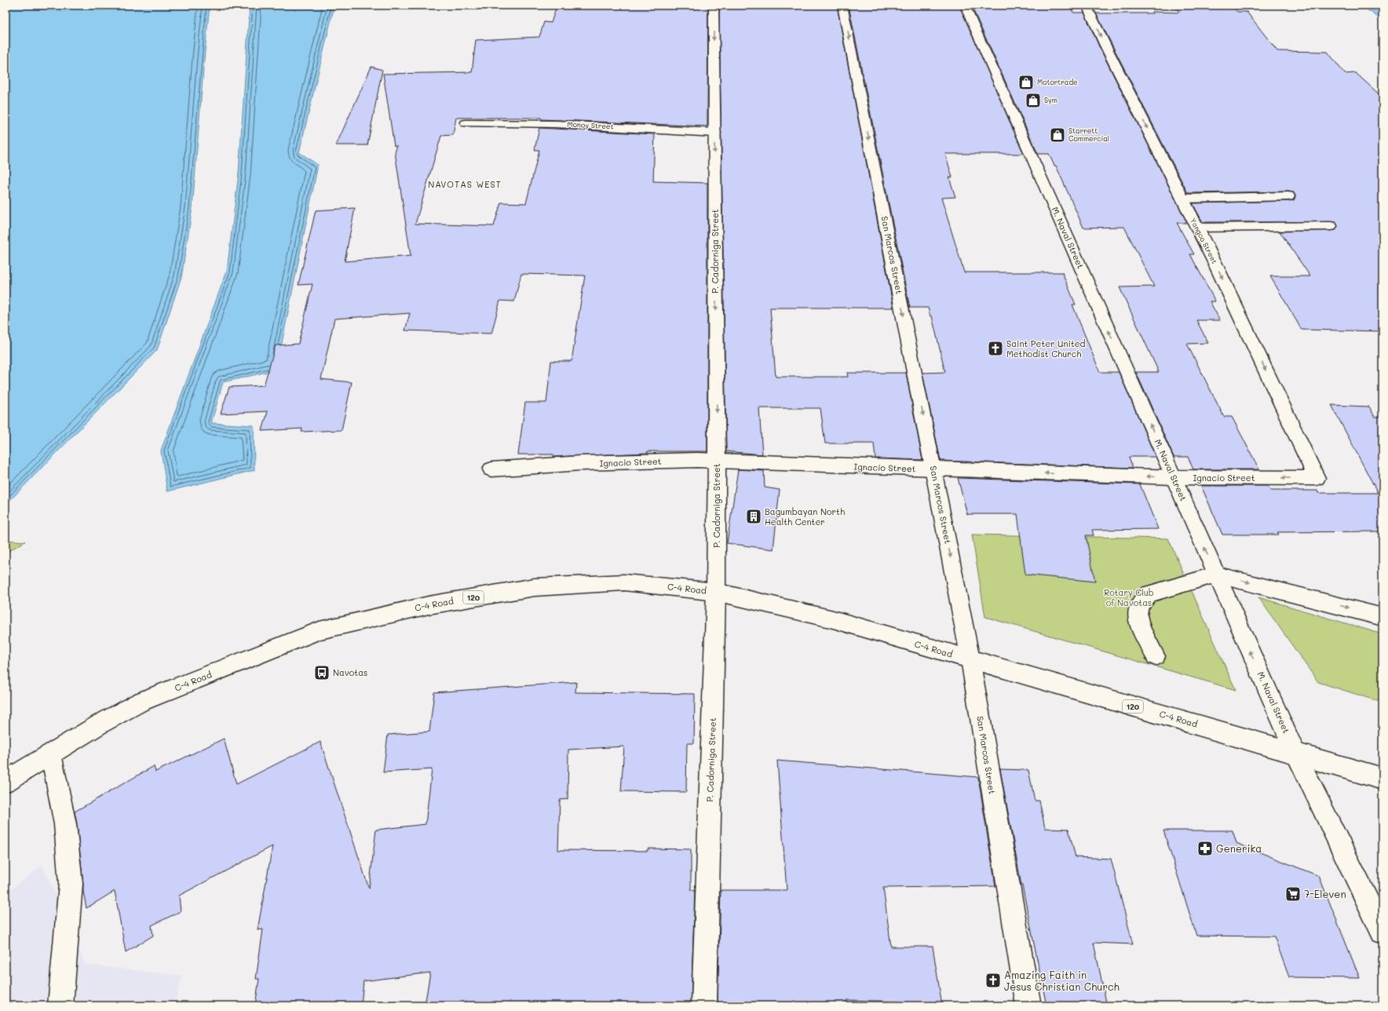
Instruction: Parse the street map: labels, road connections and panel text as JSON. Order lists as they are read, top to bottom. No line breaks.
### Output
{"streets":{"main road":["Monoy Street","M. Naval Street","Yangco Street","P. Cadorniga Street","San Marcos Street","Ignacio Street","C-4 Road","120"]},"crossings":[["Monoy Street","P. Cadorniga Street"],["M. Naval Street","Ignacio Street"],["M. Naval Street","C-4 Road"],["Yangco Street","Ignacio Street"],["P. Cadorniga Street","Ignacio Street"],["P. Cadorniga Street","C-4 Road"],["San Marcos Street","Ignacio Street"],["San Marcos Street","C-4 Road"]],"one_way":["M. Naval Street","Yangco Street","P. Cadorniga Street","San Marcos Street","Ignacio Street"],"districts":["NAVOTAS WEST"],"parks":["Rotary Club of Navotas"],"places":{"shop":["Motortrade","Sym","Starrett Commercial"],"church":["Saint Peter United Methodist Church","Amazing Faith in Jesus Christian Church"],"building":["Bagumbayan North Health Center"],"bus stop":["Navotas"],"pharmacy":["Generika"],"supermarket":["7-Eleven"]}}
